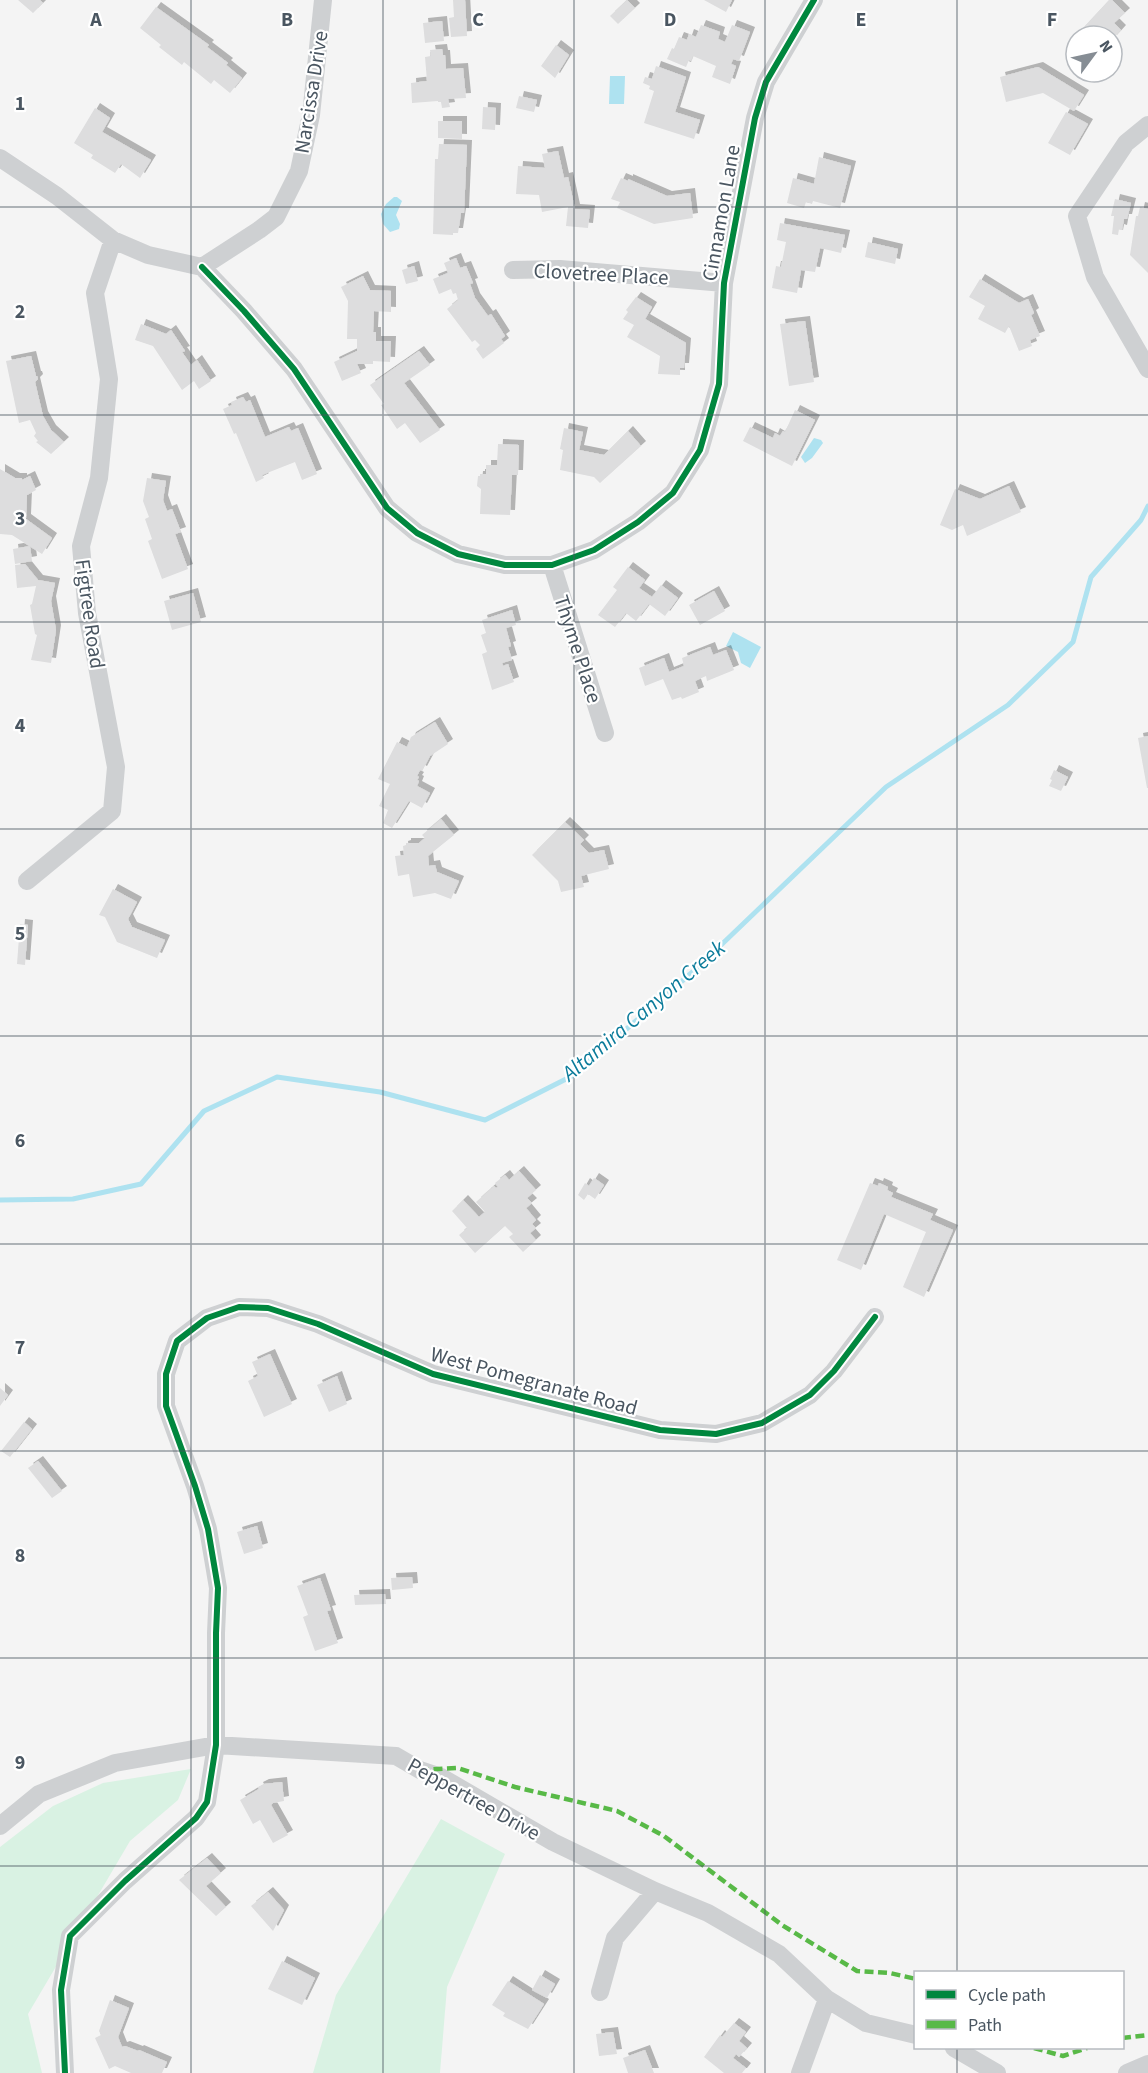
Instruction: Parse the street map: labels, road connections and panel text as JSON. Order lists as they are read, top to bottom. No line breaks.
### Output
{"streets":{"street":["Narcissa Drive","Cinnamon Lane","Clovetree Place","Figtree Road","Thyme Place","West Pomegranate Road","Peppertree Drive"]},"crossings":[["Narcissa Drive","Cinnamon Lane"],["Cinnamon Lane","Clovetree Place"],["Cinnamon Lane","Thyme Place"],["West Pomegranate Road","Peppertree Drive"]],"water":["Altamira Canyon Creek"],"legend":["Cycle path","Path"],"north":"top right","grid":{"columns":["A","B","C","D","E","F"],"rows":["1","2","3","4","5","6","7","8","9"]}}
